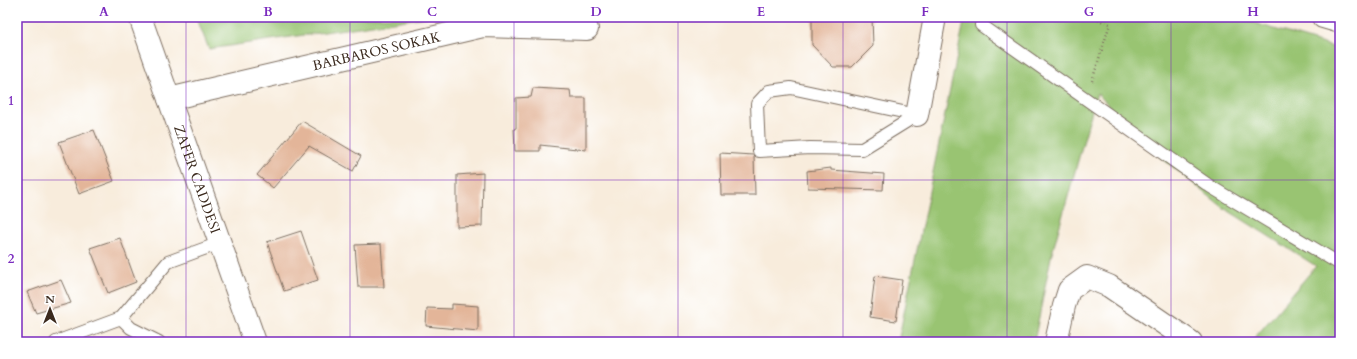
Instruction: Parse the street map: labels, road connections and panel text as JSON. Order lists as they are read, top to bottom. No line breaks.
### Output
{"streets":{"street":["BARBAROS SOKAK","ZAFER CADDESI"]},"crossings":[["BARBAROS SOKAK","ZAFER CADDESI"]],"north":"top","grid":{"columns":["A","B","C","D","E","F","G","H"],"rows":["1","2"]}}
